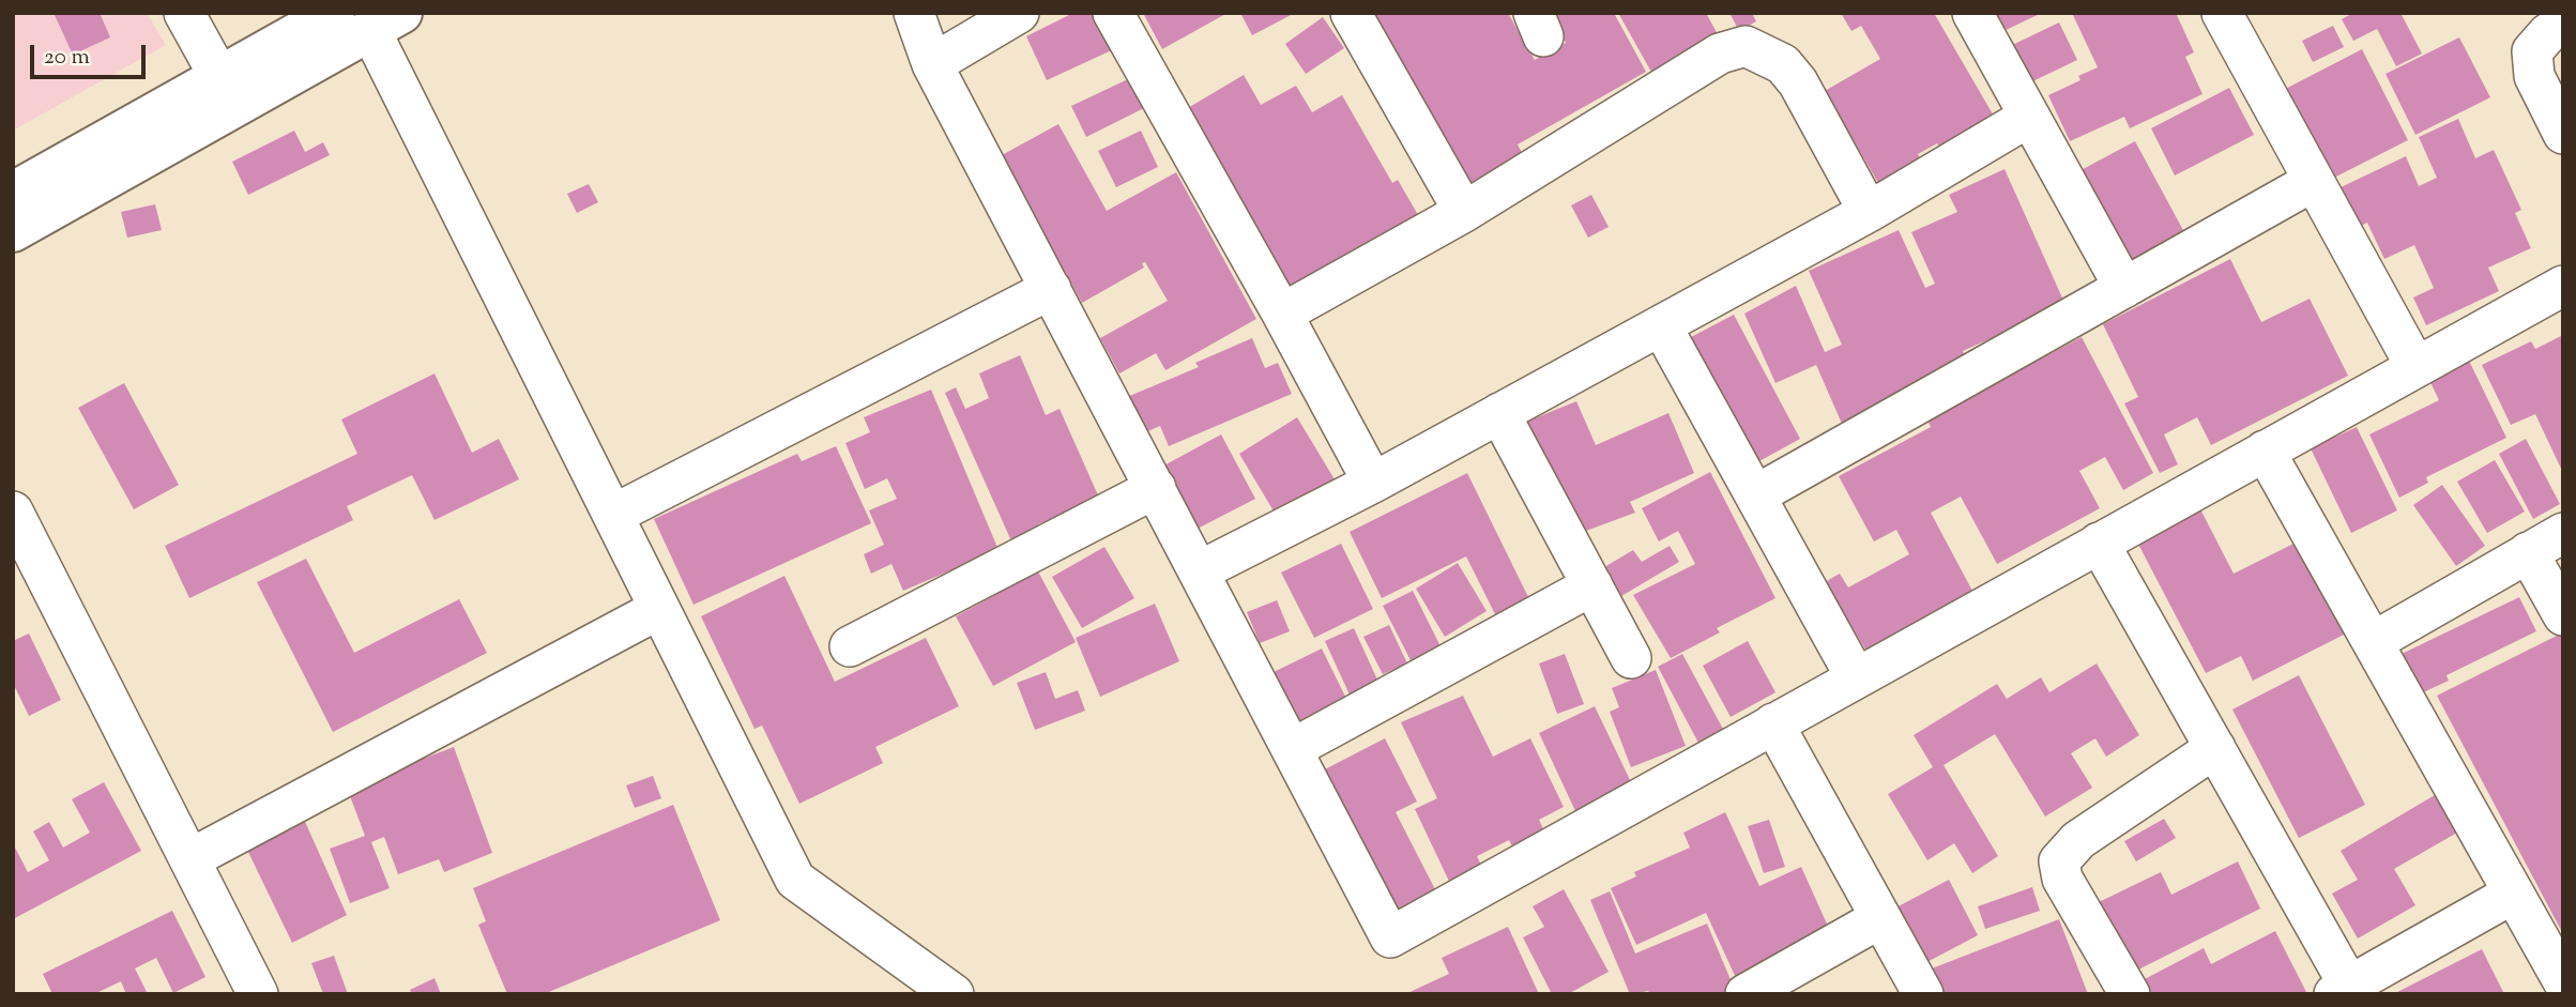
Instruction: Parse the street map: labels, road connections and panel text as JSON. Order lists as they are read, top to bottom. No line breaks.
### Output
{"scale_bar":"20 m"}
